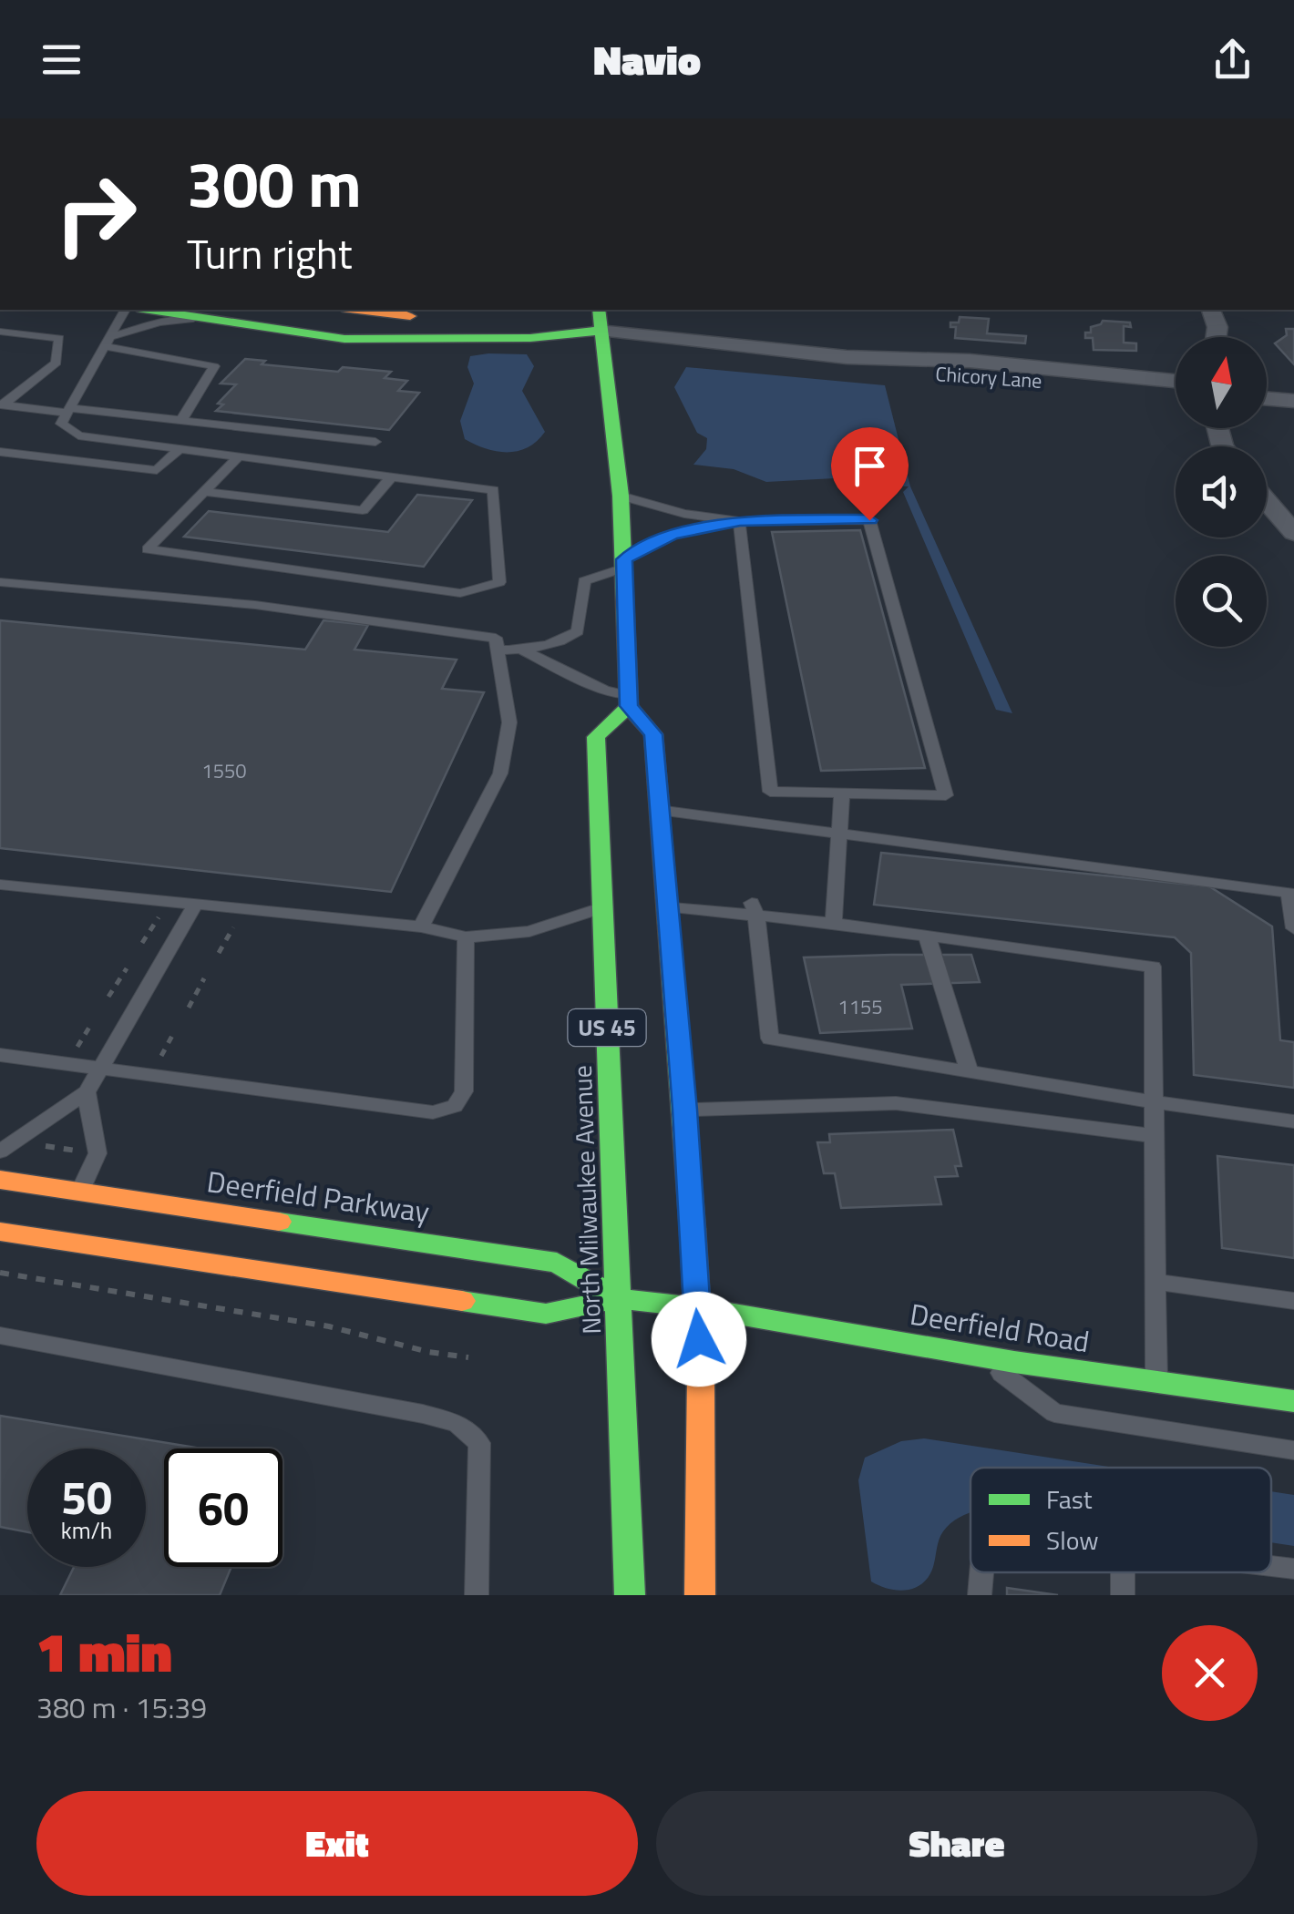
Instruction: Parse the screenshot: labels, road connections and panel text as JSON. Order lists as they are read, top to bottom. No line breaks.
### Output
{"streets":{"main road":["US 45","Deerfield Parkway","North Milwaukee Avenue","Deerfield Road"],"street":["Chicory Lane"]},"crossings":[["US 45","Deerfield Parkway"],["US 45","North Milwaukee Avenue"],["US 45","Deerfield Road"],["Deerfield Parkway","North Milwaukee Avenue"],["Deerfield Parkway","Deerfield Road"]],"house_numbers":["1550","1155"],"legend":["Fast","Slow"],"north":"top","page":{"header":"Navio","turn":["300 m","Turn right"],"speed":"50 km/h","limit":"60","heading":["1 min","380 m · 15:39"],"buttons":["Exit","Share"]}}
